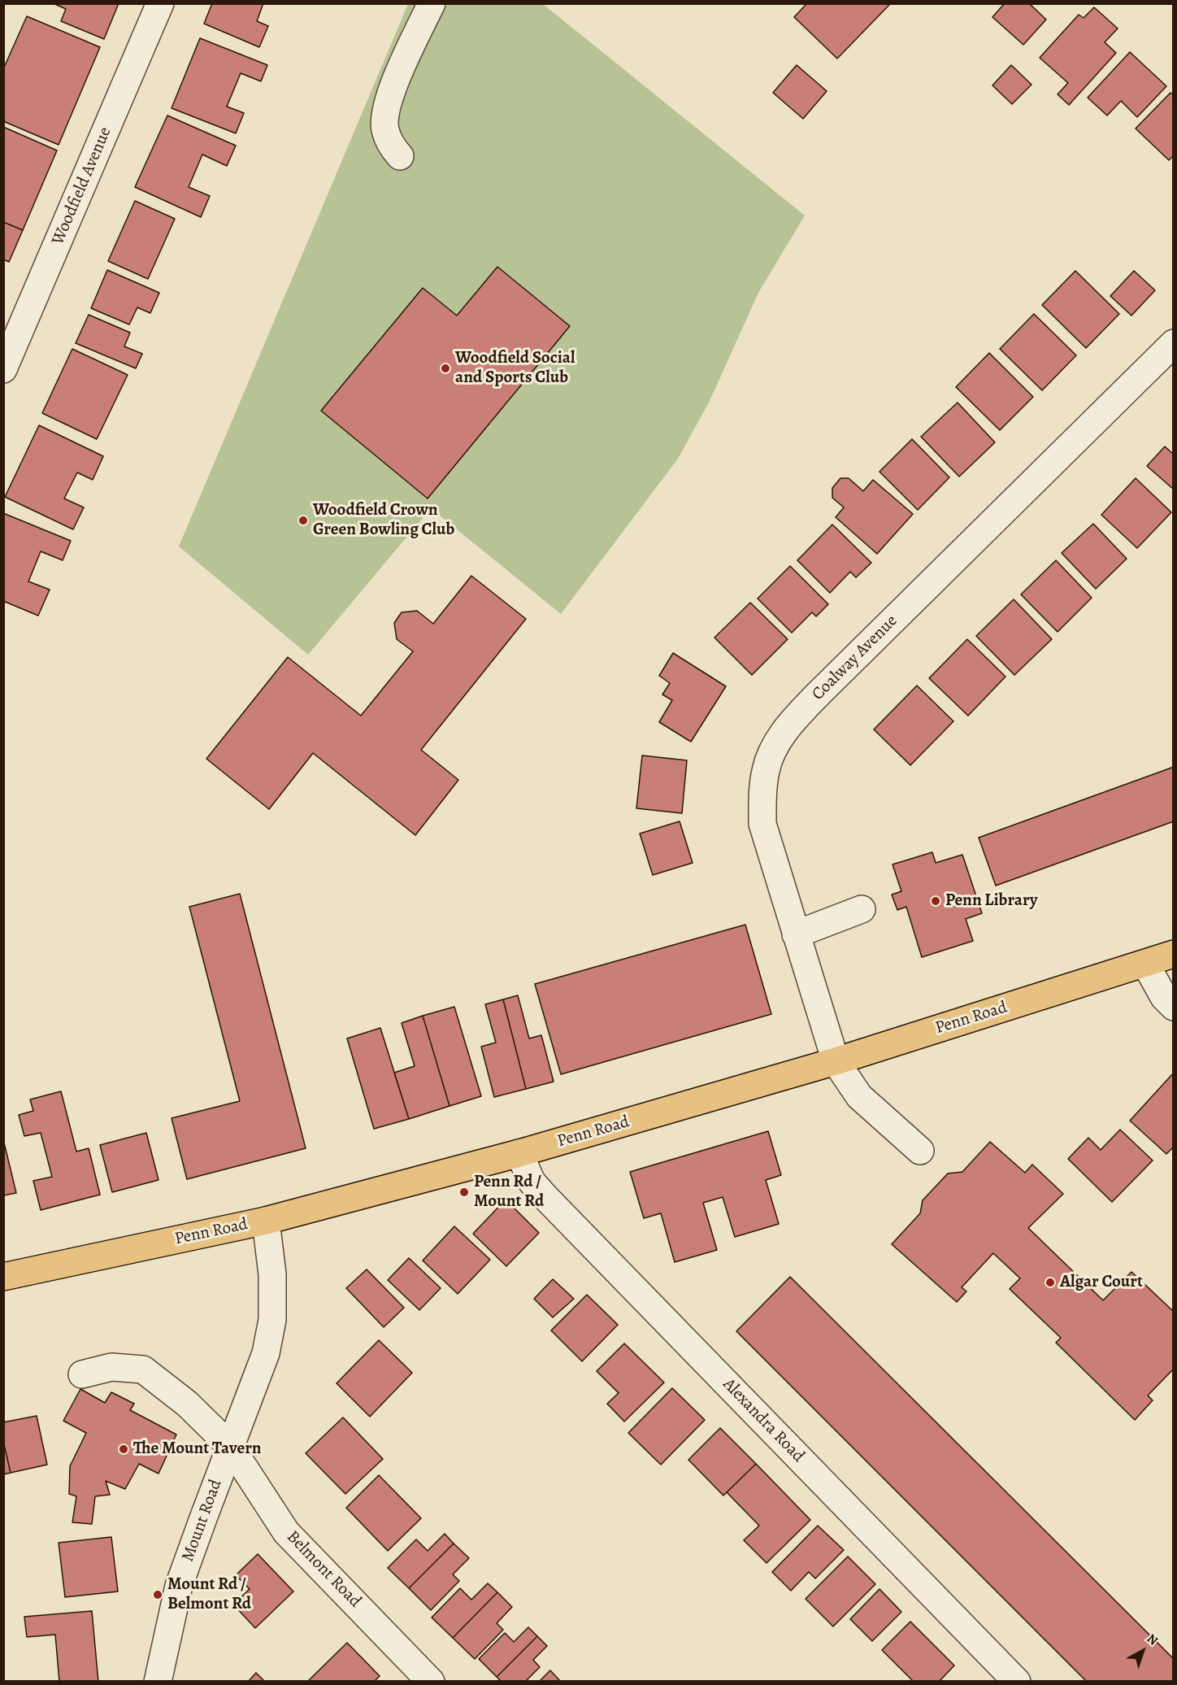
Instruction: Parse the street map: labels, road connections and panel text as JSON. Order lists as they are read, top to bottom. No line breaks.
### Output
{"streets":{"highway":["Penn Road"],"street":["Woodfield Avenue","Coalway Avenue","Alexandra Road","Mount Road","Belmont Road"]},"crossings":[["Coalway Avenue","Penn Road"],["Penn Road","Alexandra Road"],["Penn Road","Mount Road"],["Mount Road","Belmont Road"]],"places":["Woodfield Social and Sports Club","Woodfield Crown Green Bowling Club","Penn Library","Penn Rd / Mount Rd","Algar Court","The Mount Tavern","Mount Rd / Belmont Rd"],"north":"top right"}
